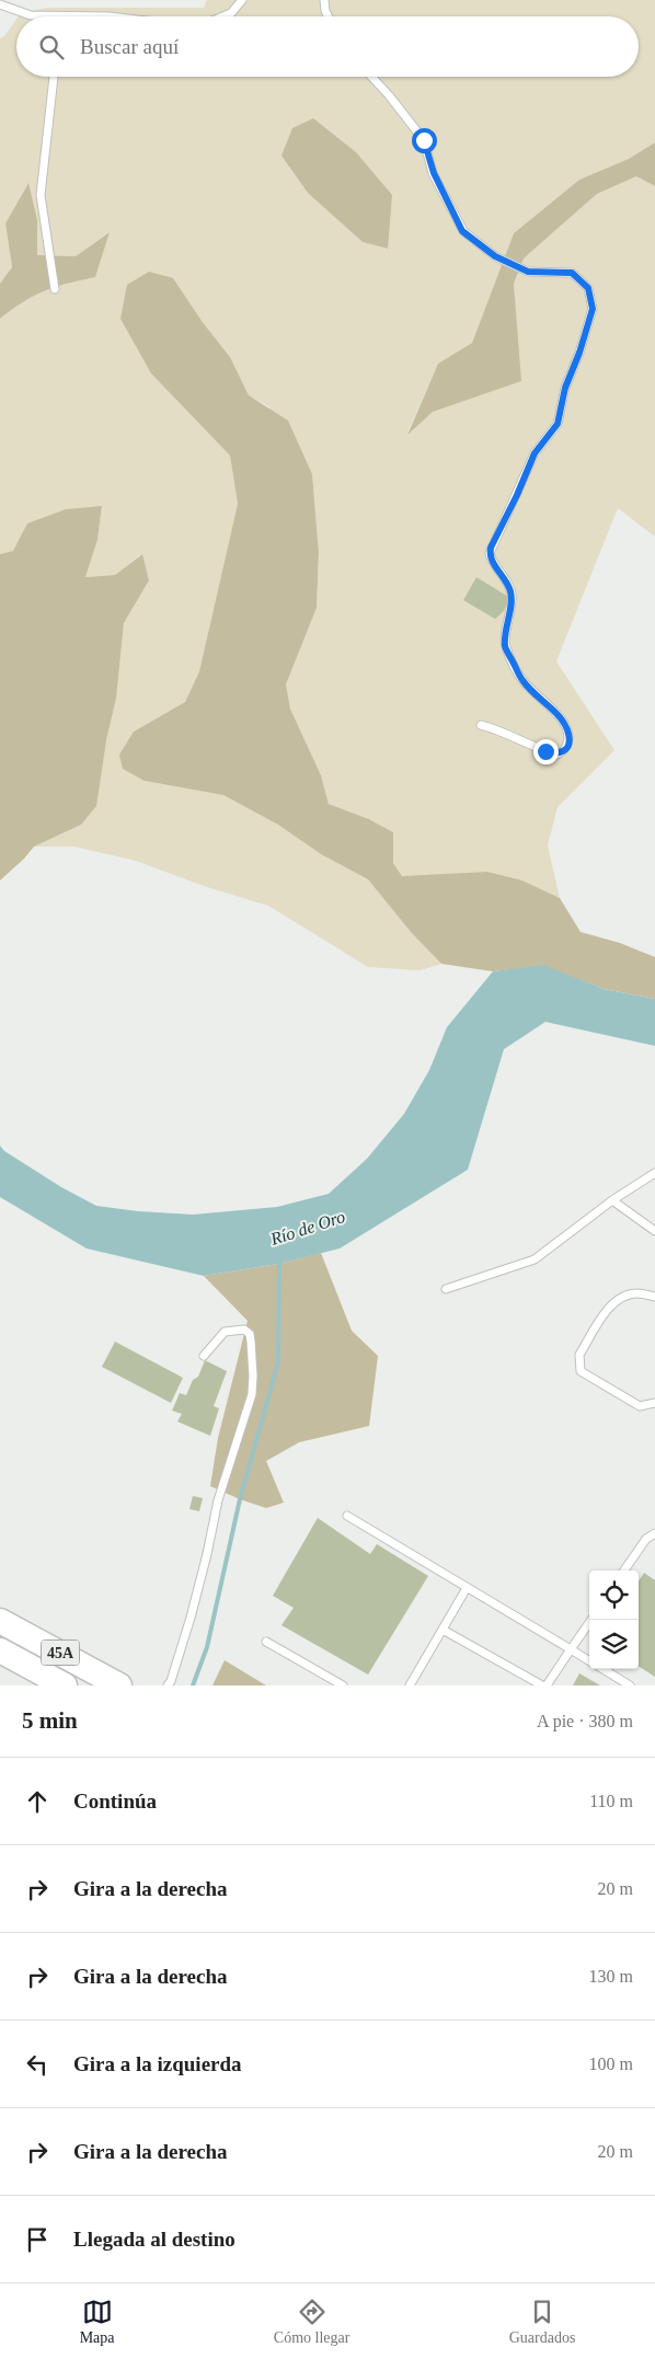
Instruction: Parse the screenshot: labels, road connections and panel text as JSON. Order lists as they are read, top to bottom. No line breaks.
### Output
{"streets":{"highway":["45A"]},"water":["Río de Oro"],"page":{"search":"Buscar aquí","heading":["5 min","A pie · 380 m"],"list":[["Continúa","110 m"],["Gira a la derecha","20 m"],["Gira a la derecha","130 m"],["Gira a la izquierda","100 m"],["Gira a la derecha","20 m"],"Llegada al destino"],"nav":["Mapa","Cómo llegar","Guardados"]}}
